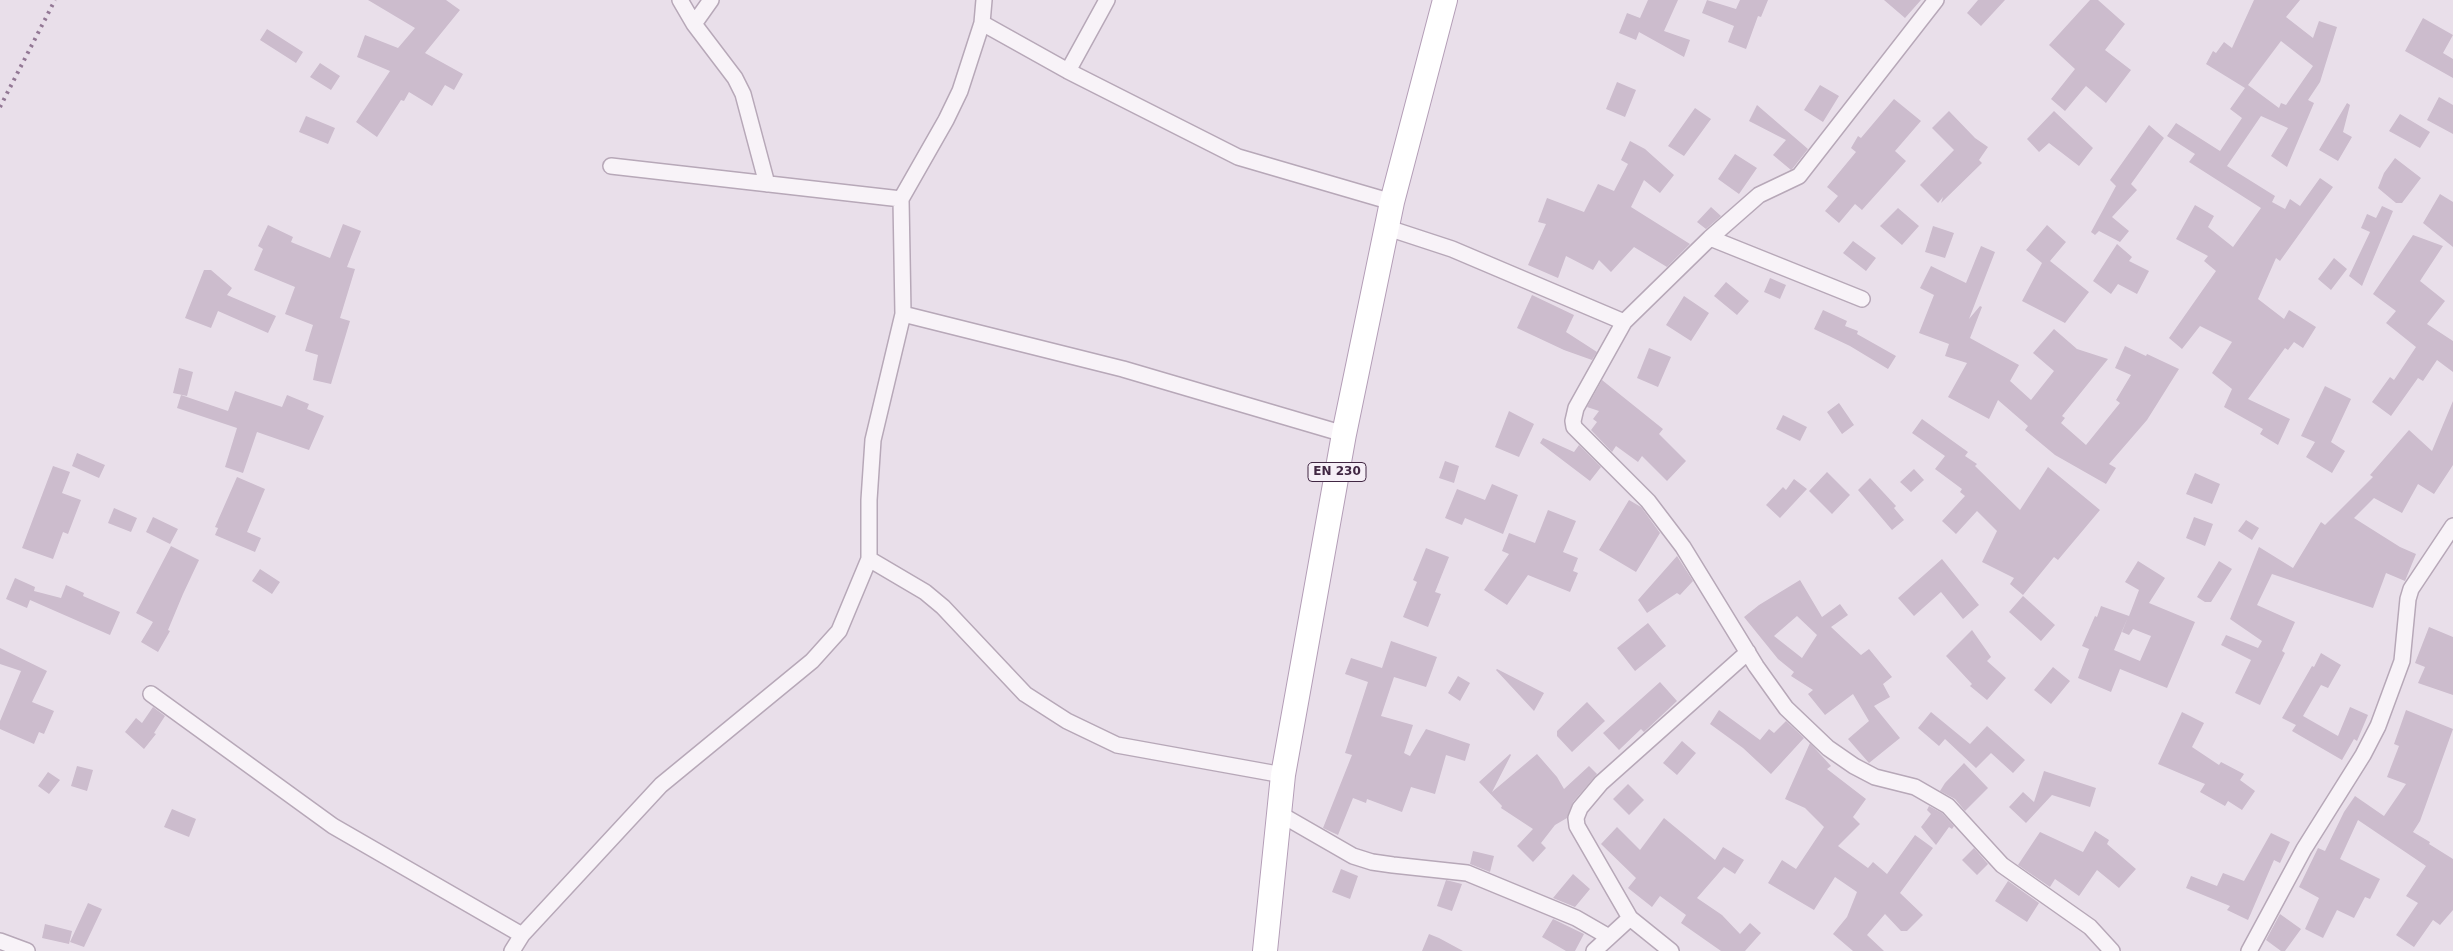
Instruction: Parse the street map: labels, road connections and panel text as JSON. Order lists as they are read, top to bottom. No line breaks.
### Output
{"streets":{"main road":["EN 230"]}}
